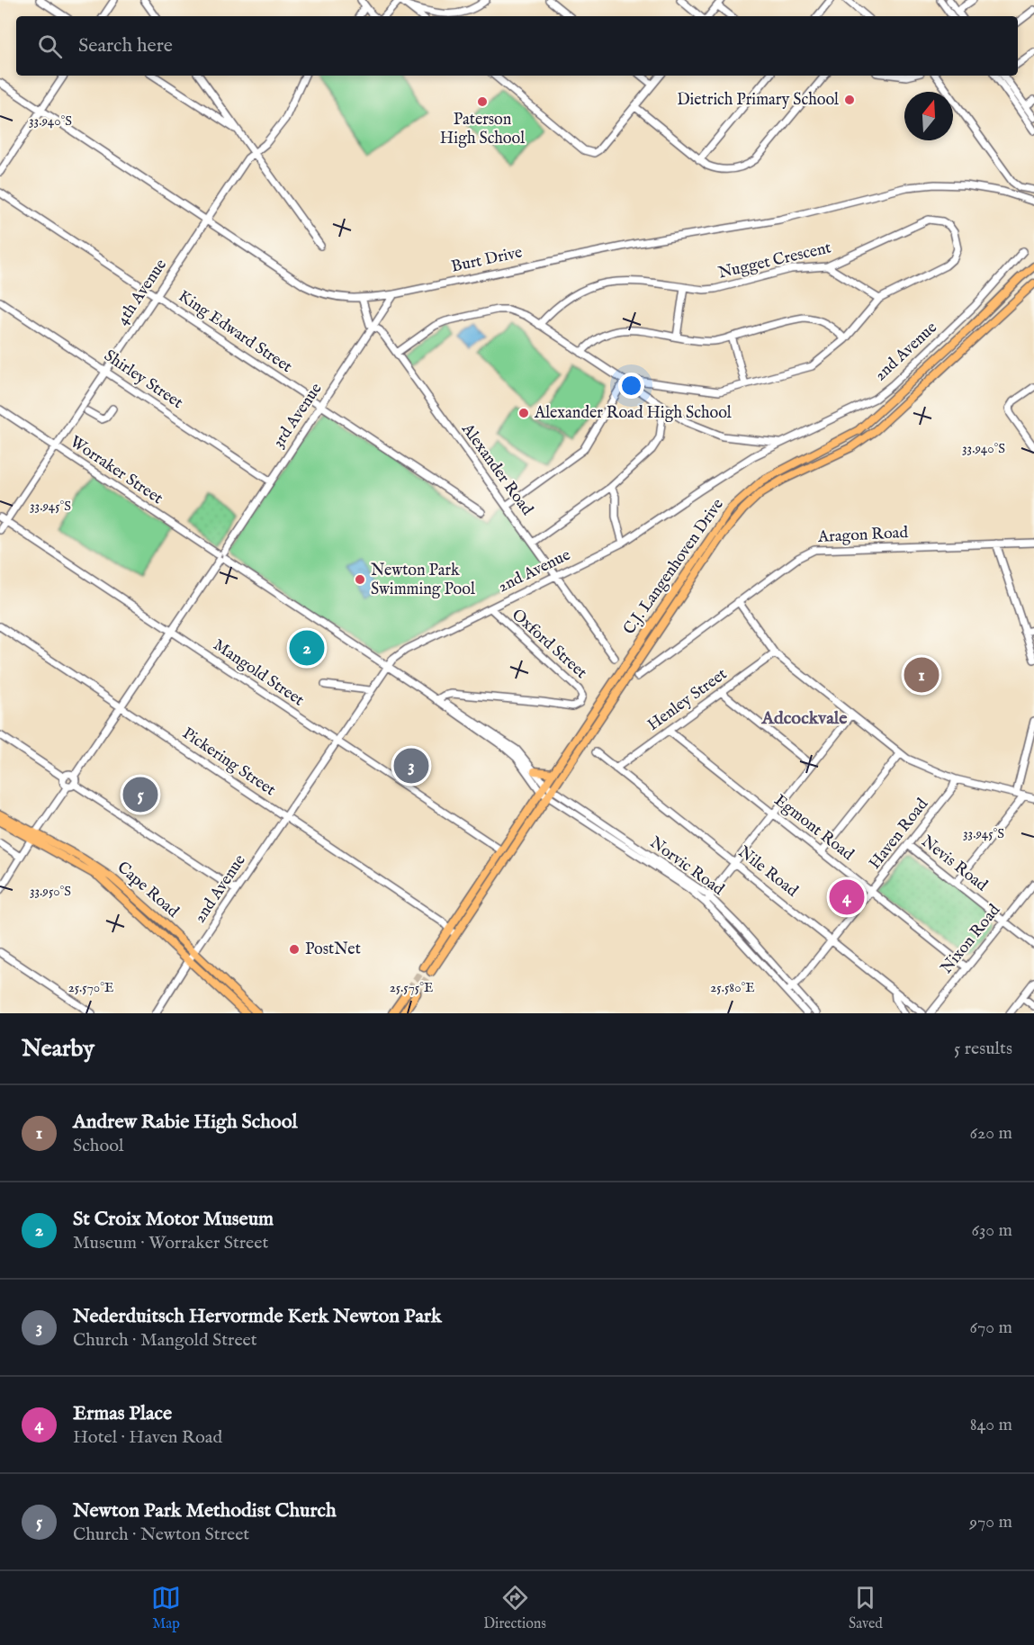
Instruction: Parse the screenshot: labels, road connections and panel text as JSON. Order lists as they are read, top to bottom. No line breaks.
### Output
{"streets":{"main road":["C.J. Langenhoven Drive","Cape Road"],"street":["Burt Drive","Nugget Crescent","4th Avenue","King Edward Street","2nd Avenue","Shirley Street","3rd Avenue","Alexander Road","Worraker Street","Aragon Road","Oxford Street","Mangold Street","Henley Street","Pickering Street","Egmont Road","Haven Road","Nevis Road","Norvic Road","Nile Road","Nixon Road"]},"crossings":[["Burt Drive","4th Avenue"],["Burt Drive","3rd Avenue"],["Burt Drive","Alexander Road"],["4th Avenue","King Edward Street"],["4th Avenue","Shirley Street"],["4th Avenue","Worraker Street"],["4th Avenue","Mangold Street"],["King Edward Street","3rd Avenue"],["2nd Avenue","Alexander Road"],["2nd Avenue","Worraker Street"],["2nd Avenue","Oxford Street"],["2nd Avenue","Mangold Street"],["2nd Avenue","Pickering Street"],["2nd Avenue","Cape Road"],["Shirley Street","3rd Avenue"],["3rd Avenue","Alexander Road"],["3rd Avenue","Worraker Street"],["3rd Avenue","Mangold Street"],["3rd Avenue","Pickering Street"],["3rd Avenue","Cape Road"],["Worraker Street","C.J. Langenhoven Drive"],["Worraker Street","Oxford Street"],["Worraker Street","Norvic Road"],["C.J. Langenhoven Drive","Mangold Street"],["C.J. Langenhoven Drive","Pickering Street"],["C.J. Langenhoven Drive","Norvic Road"],["Henley Street","Egmont Road"],["Henley Street","Nile Road"],["Egmont Road","Haven Road"],["Egmont Road","Nixon Road"],["Haven Road","Nevis Road"],["Haven Road","Norvic Road"],["Haven Road","Nile Road"],["Nevis Road","Nixon Road"]],"districts":["Adcockvale"],"places":["Dietrich Primary School","Paterson High School","Alexander Road High School","Newton Park Swimming Pool","PostNet"],"north":"top","page":{"search":"Search here","pins":["2","1","3","5","4"],"heading":["Nearby","5 results"],"list":[{"mark":"1","name":"Andrew Rabie High School","note":"School","value":"620 m"},{"mark":"2","name":"St Croix Motor Museum","note":"Museum · Worraker Street","value":"630 m"},{"mark":"3","name":"Nederduitsch Hervormde Kerk Newton Park","note":"Church · Mangold Street","value":"670 m"},{"mark":"4","name":"Ermas Place","note":"Hotel · Haven Road","value":"840 m"},{"mark":"5","name":"Newton Park Methodist Church","note":"Church · Newton Street","value":"970 m"}],"nav":["Map","Directions","Saved"]},"coordinates":["33.940°S","33.945°S","33.950°S","25.570°E","25.575°E","25.580°E"]}
